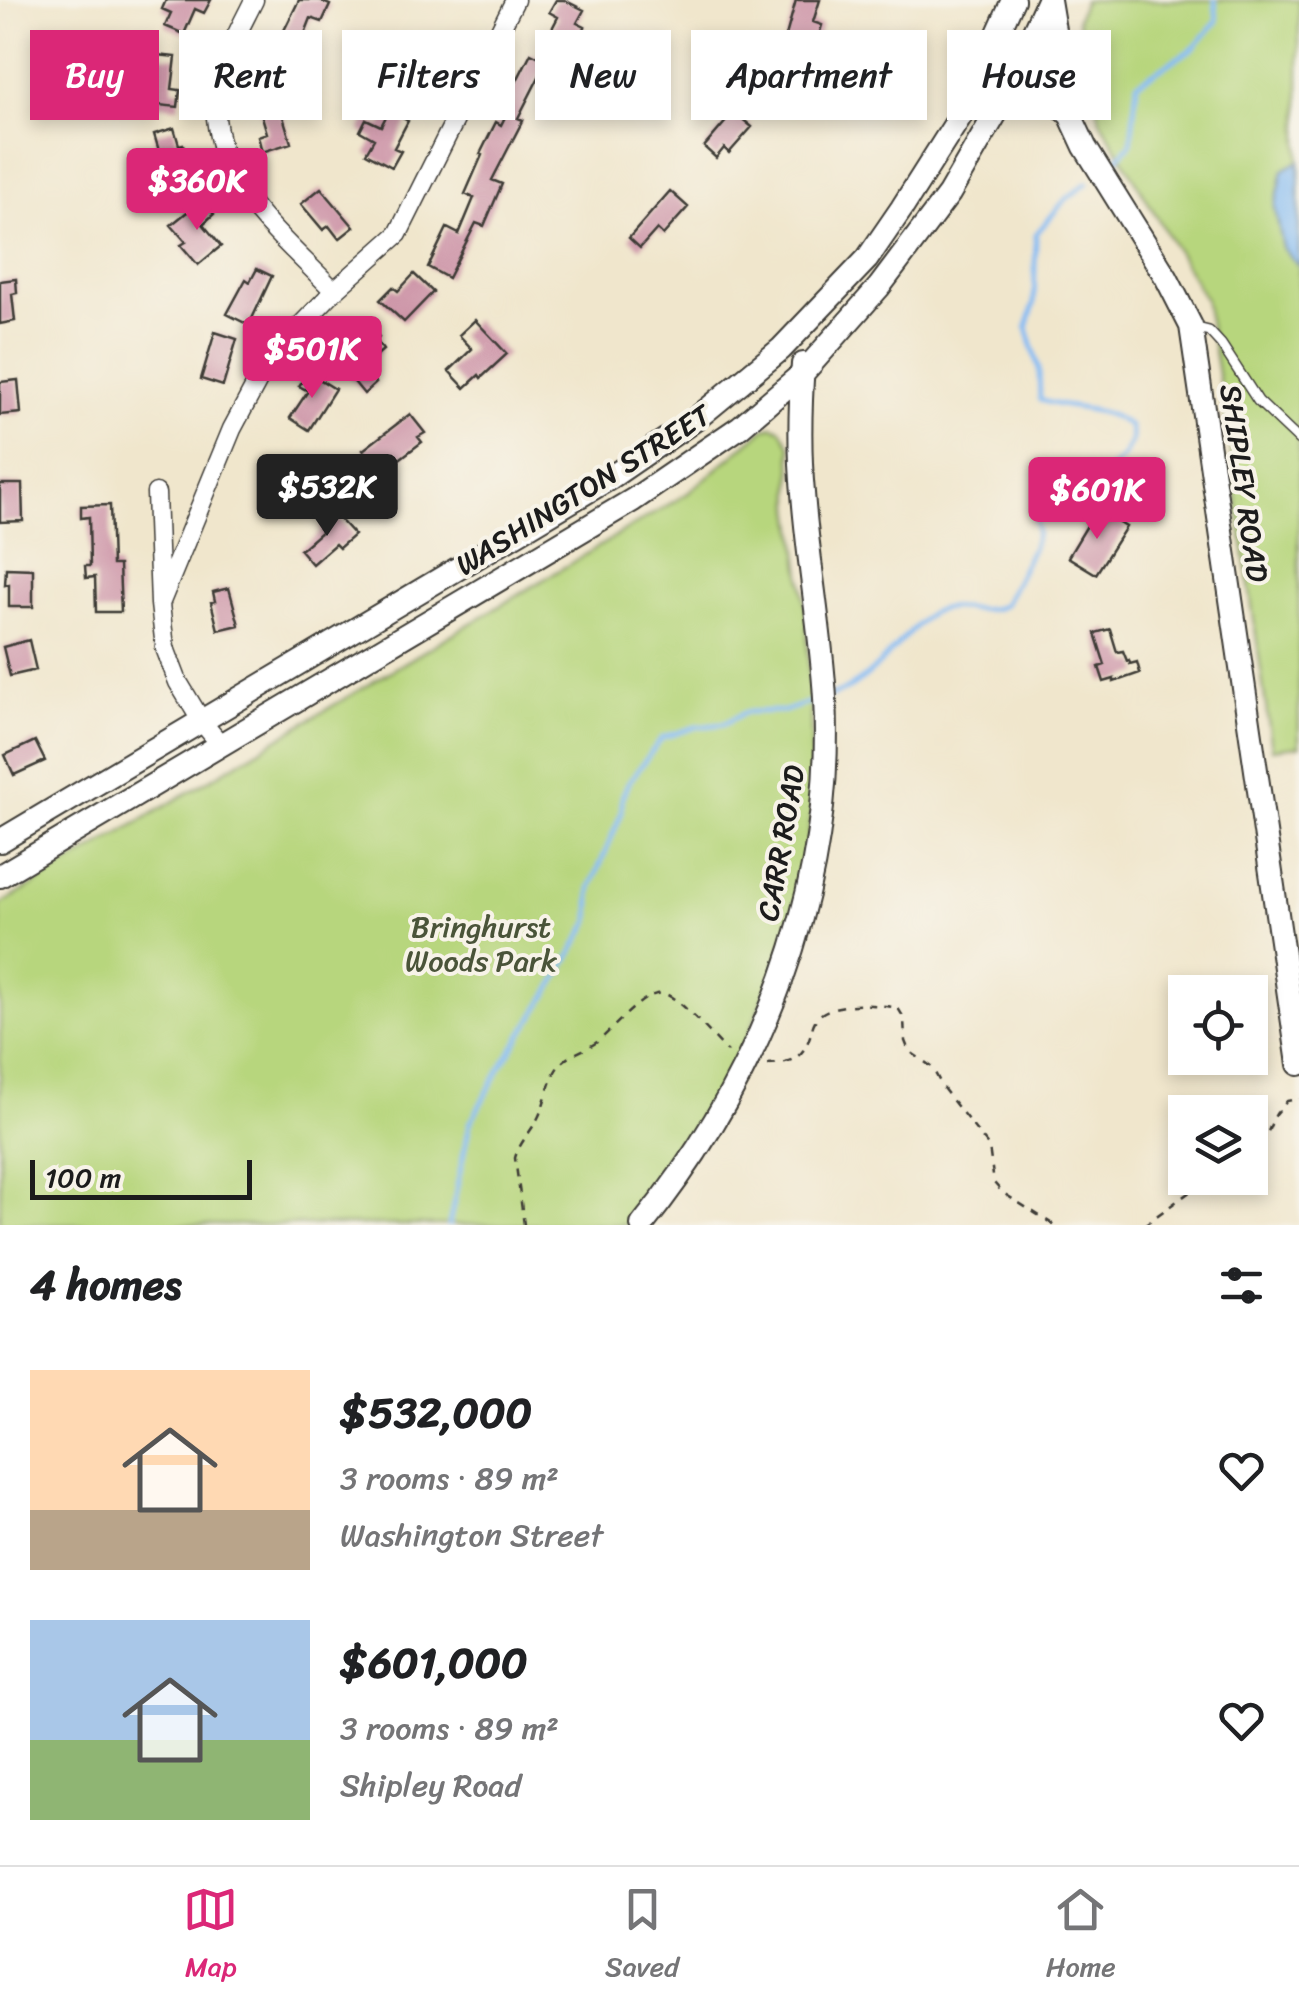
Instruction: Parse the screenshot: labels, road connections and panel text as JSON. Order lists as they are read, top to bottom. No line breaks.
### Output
{"streets":{"main road":["SHIPLEY ROAD","WASHINGTON STREET","CARR ROAD"]},"crossings":[["SHIPLEY ROAD","WASHINGTON STREET"],["WASHINGTON STREET","CARR ROAD"]],"parks":["Bringhurst Woods Park"],"scale_bar":"100 m","page":{"chip":["Buy","Rent","Filters","New","Apartment","House"],"price":["$360K","$501K","$532K","$601K"],"scale":"100 m","heading":"4 homes","list":[{"name":"$532,000","note":"3 rooms · 89 m² · Washington Street"},{"name":"$601,000","note":"3 rooms · 89 m² · Shipley Road"}],"tabs":["Map","Saved","Home"]}}
